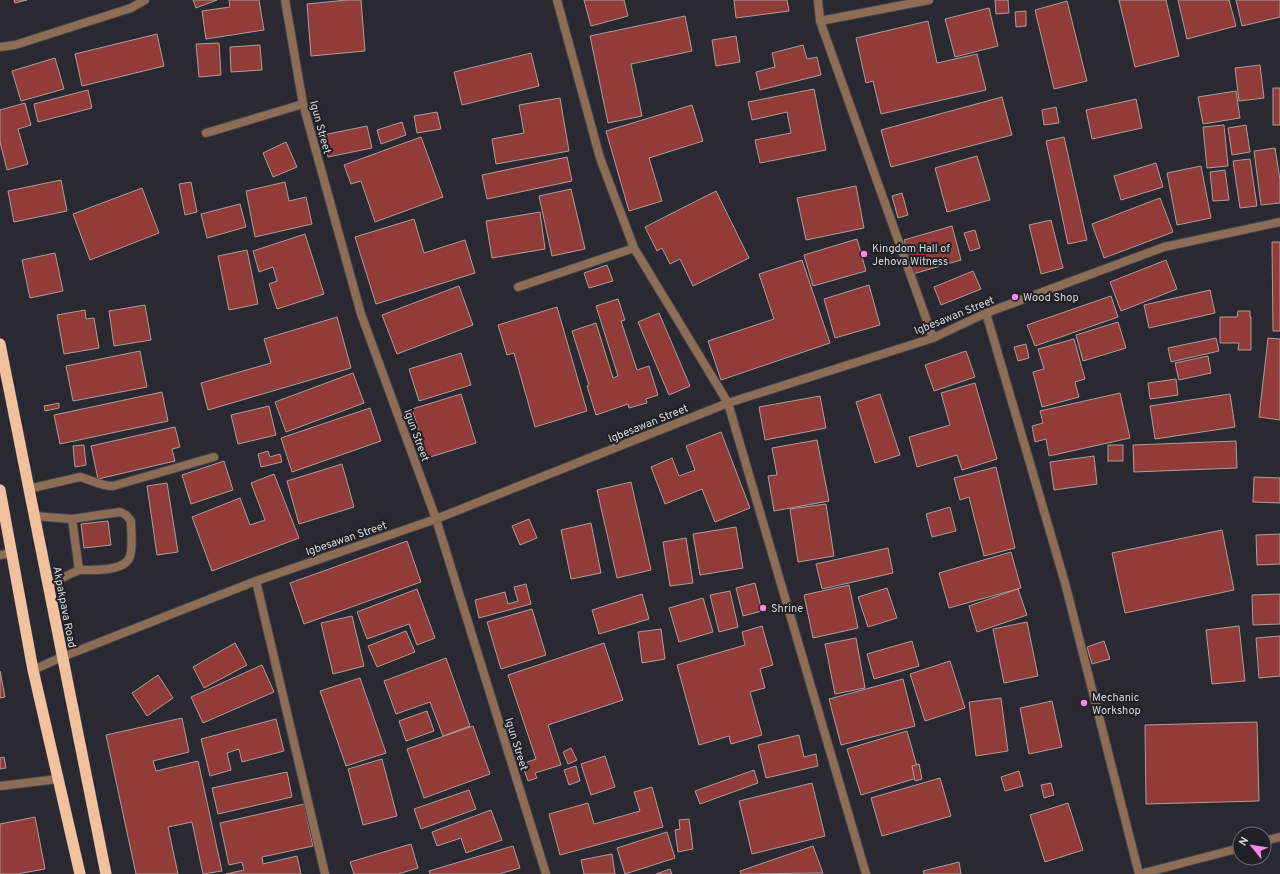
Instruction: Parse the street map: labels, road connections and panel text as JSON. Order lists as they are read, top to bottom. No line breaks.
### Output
{"streets":{"highway":["Akpakpava Road"],"street":["Igun Street","Igbesawan Street"]},"crossings":[["Igun Street","Igbesawan Street"],["Igbesawan Street","Akpakpava Road"]],"places":["Kingdom Hall of Jehova Witness","Wood Shop","Shrine","Mechanic Workshop"],"north":"top left"}
